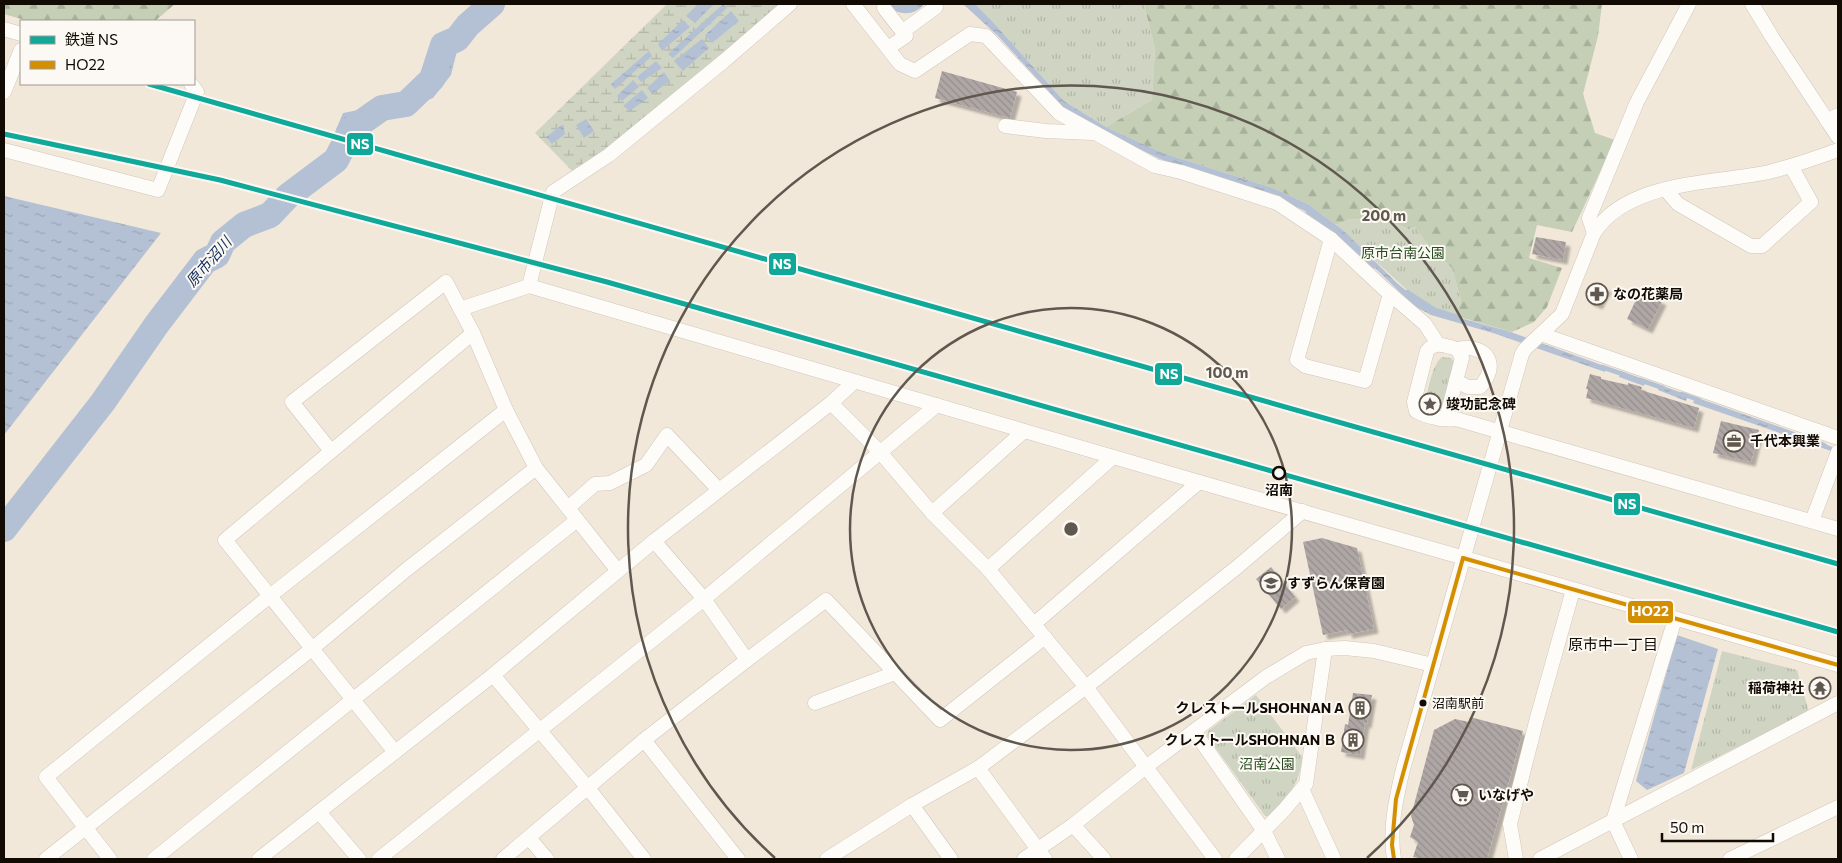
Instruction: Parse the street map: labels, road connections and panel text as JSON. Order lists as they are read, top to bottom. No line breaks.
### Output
{"districts":["原市中一丁目"],"water":["原市沼川"],"parks":["原市台南公園","沼南公園"],"places":{"pharmacy":["なの花薬局"],"place":["竣功記念碑"],"office":["千代本興業"],"other":["沼南","沼南駅前"],"school or university":["すずらん保育園"],"temple":["稲荷神社"],"building":["クレストールSHOHNAN A","クレストールSHOHNAN Ｂ"],"supermarket":["いなげや"]},"lines":["rail line NS","transit line HO22"],"legend":["鉄道 NS","HO22"],"scale_bar":"50 m","rings":["200 m","100 m"]}
